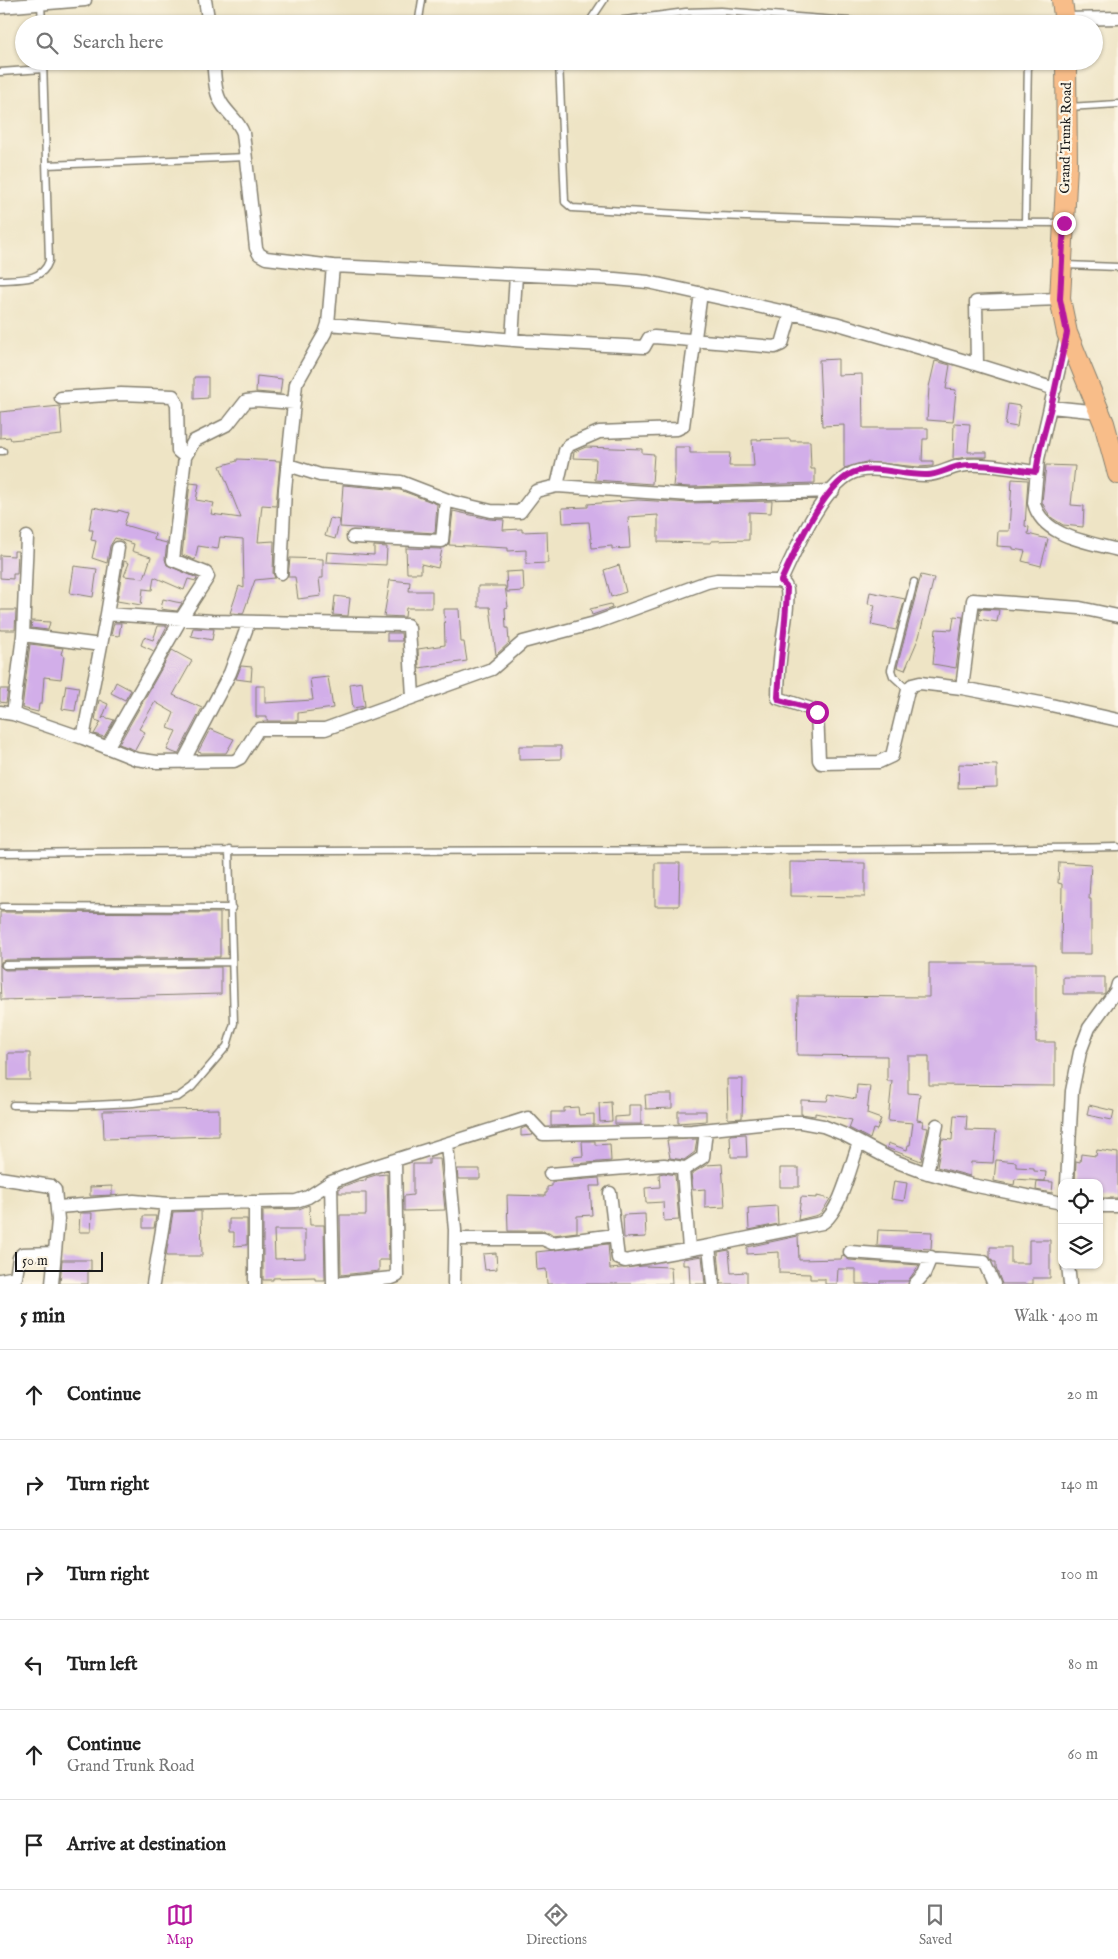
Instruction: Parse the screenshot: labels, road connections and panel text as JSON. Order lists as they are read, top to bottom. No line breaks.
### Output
{"streets":{"main road":["Grand Trunk Road"]},"scale_bar":"50 m","page":{"search":"Search here","scale":"50 m","heading":["5 min","Walk · 400 m"],"list":[["Continue","20 m"],["Turn right","140 m"],["Turn right","100 m"],["Turn left","80 m"],["Continue","Grand Trunk Road","60 m"],"Arrive at destination"],"nav":["Map","Directions","Saved"]}}
